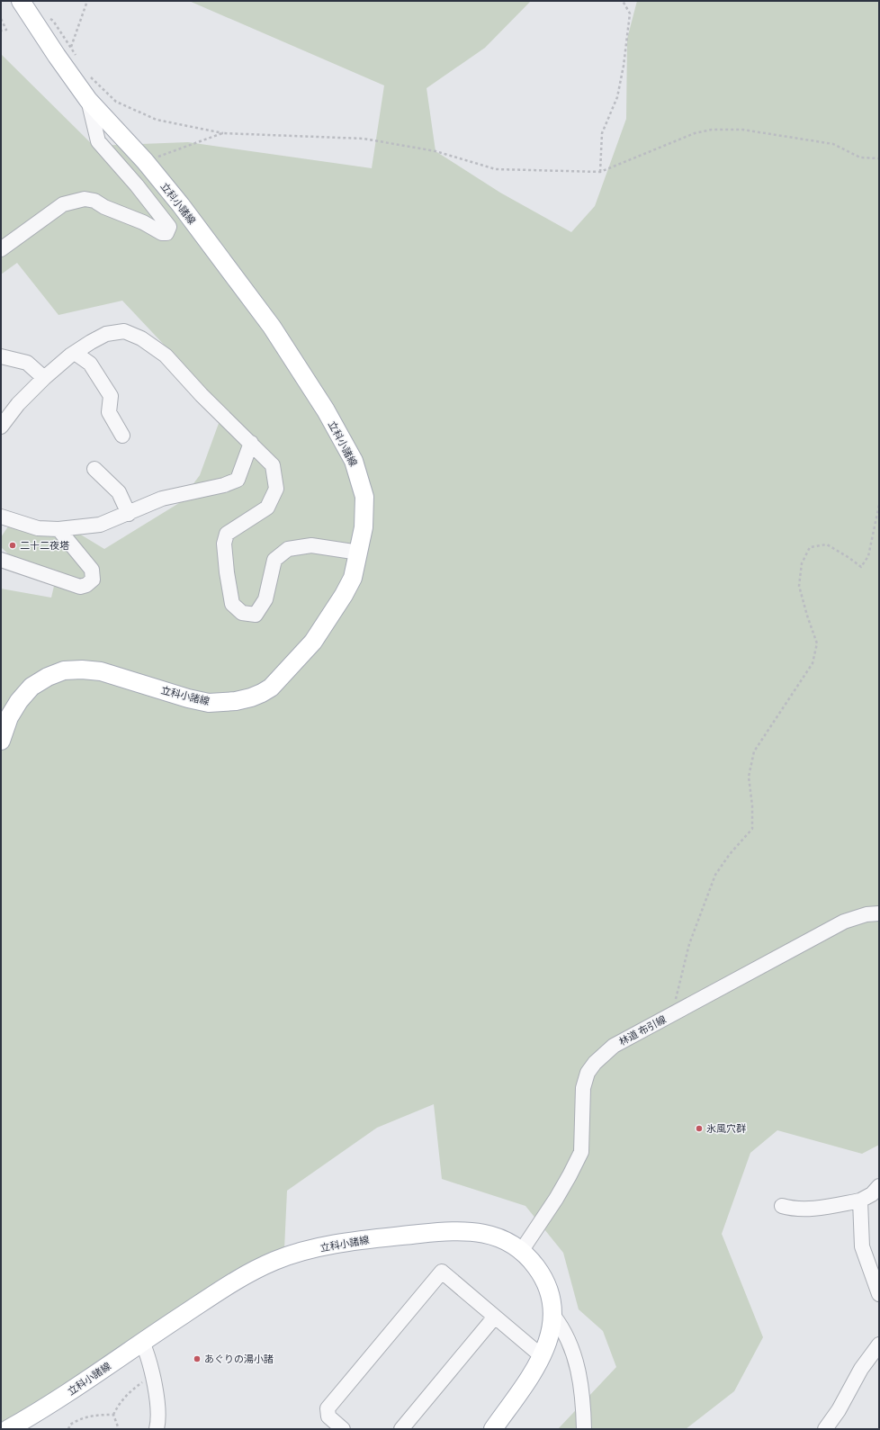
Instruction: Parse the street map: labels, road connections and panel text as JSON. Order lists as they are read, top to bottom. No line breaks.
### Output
{"streets":{"main road":["立科小諸線"],"street":["林道 布引線"]},"crossings":[["立科小諸線","林道 布引線"]],"places":["二十二夜塔","氷風穴群","あぐりの湯小諸"]}
